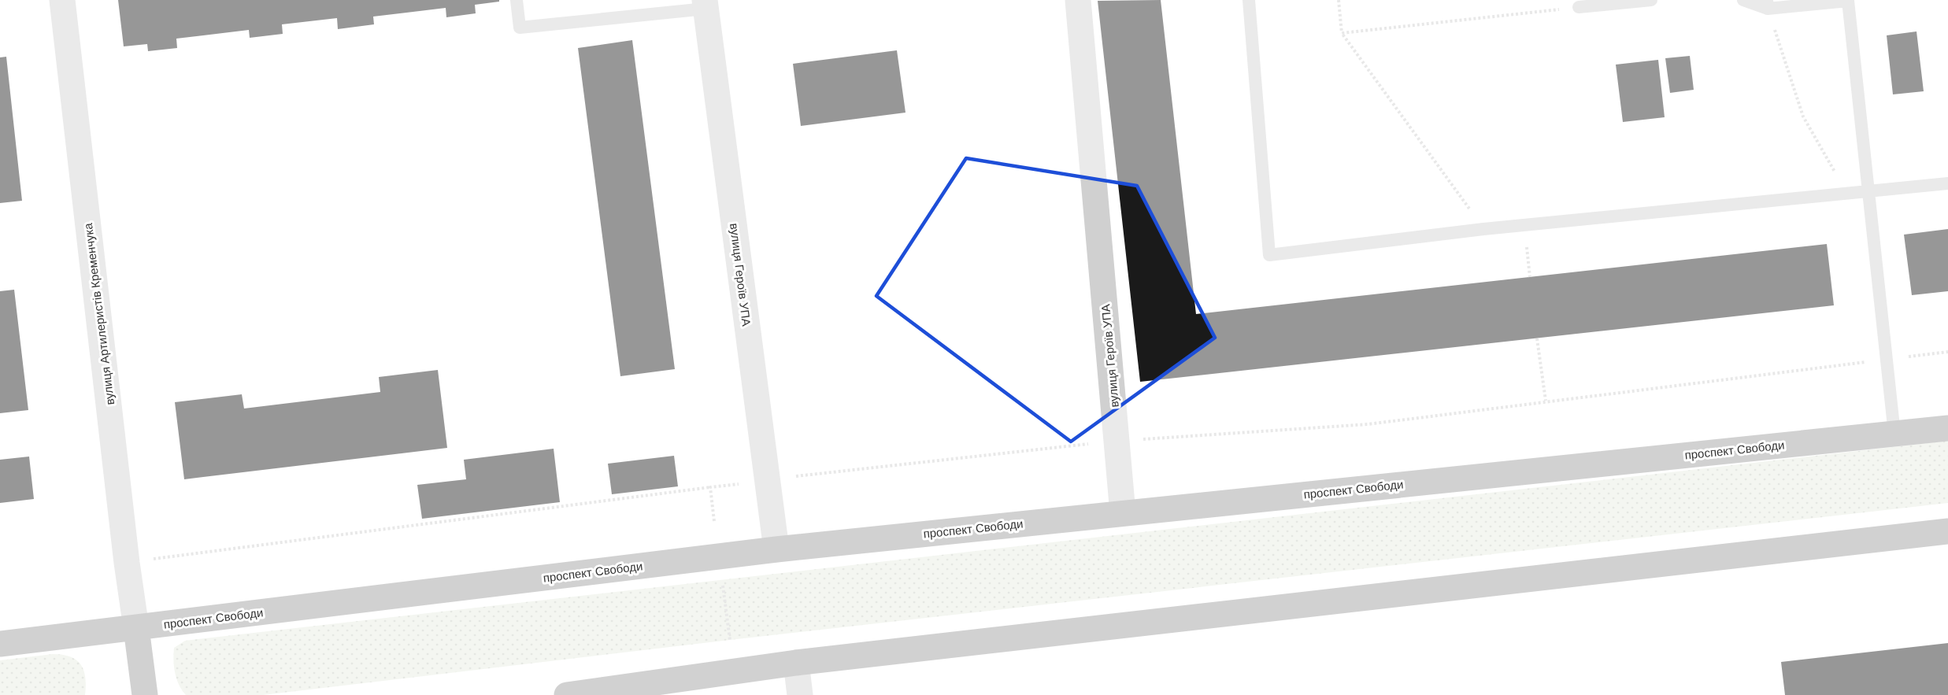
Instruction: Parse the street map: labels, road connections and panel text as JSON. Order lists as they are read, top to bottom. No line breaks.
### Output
{"streets":{"highway":["проспект Свободи"],"street":["вулиця Героїв УПА","вулиця Артилеристів Кременчука"]},"crossings":[["вулиця Героїв УПА","проспект Свободи"],["вулиця Артилеристів Кременчука","проспект Свободи"]]}
